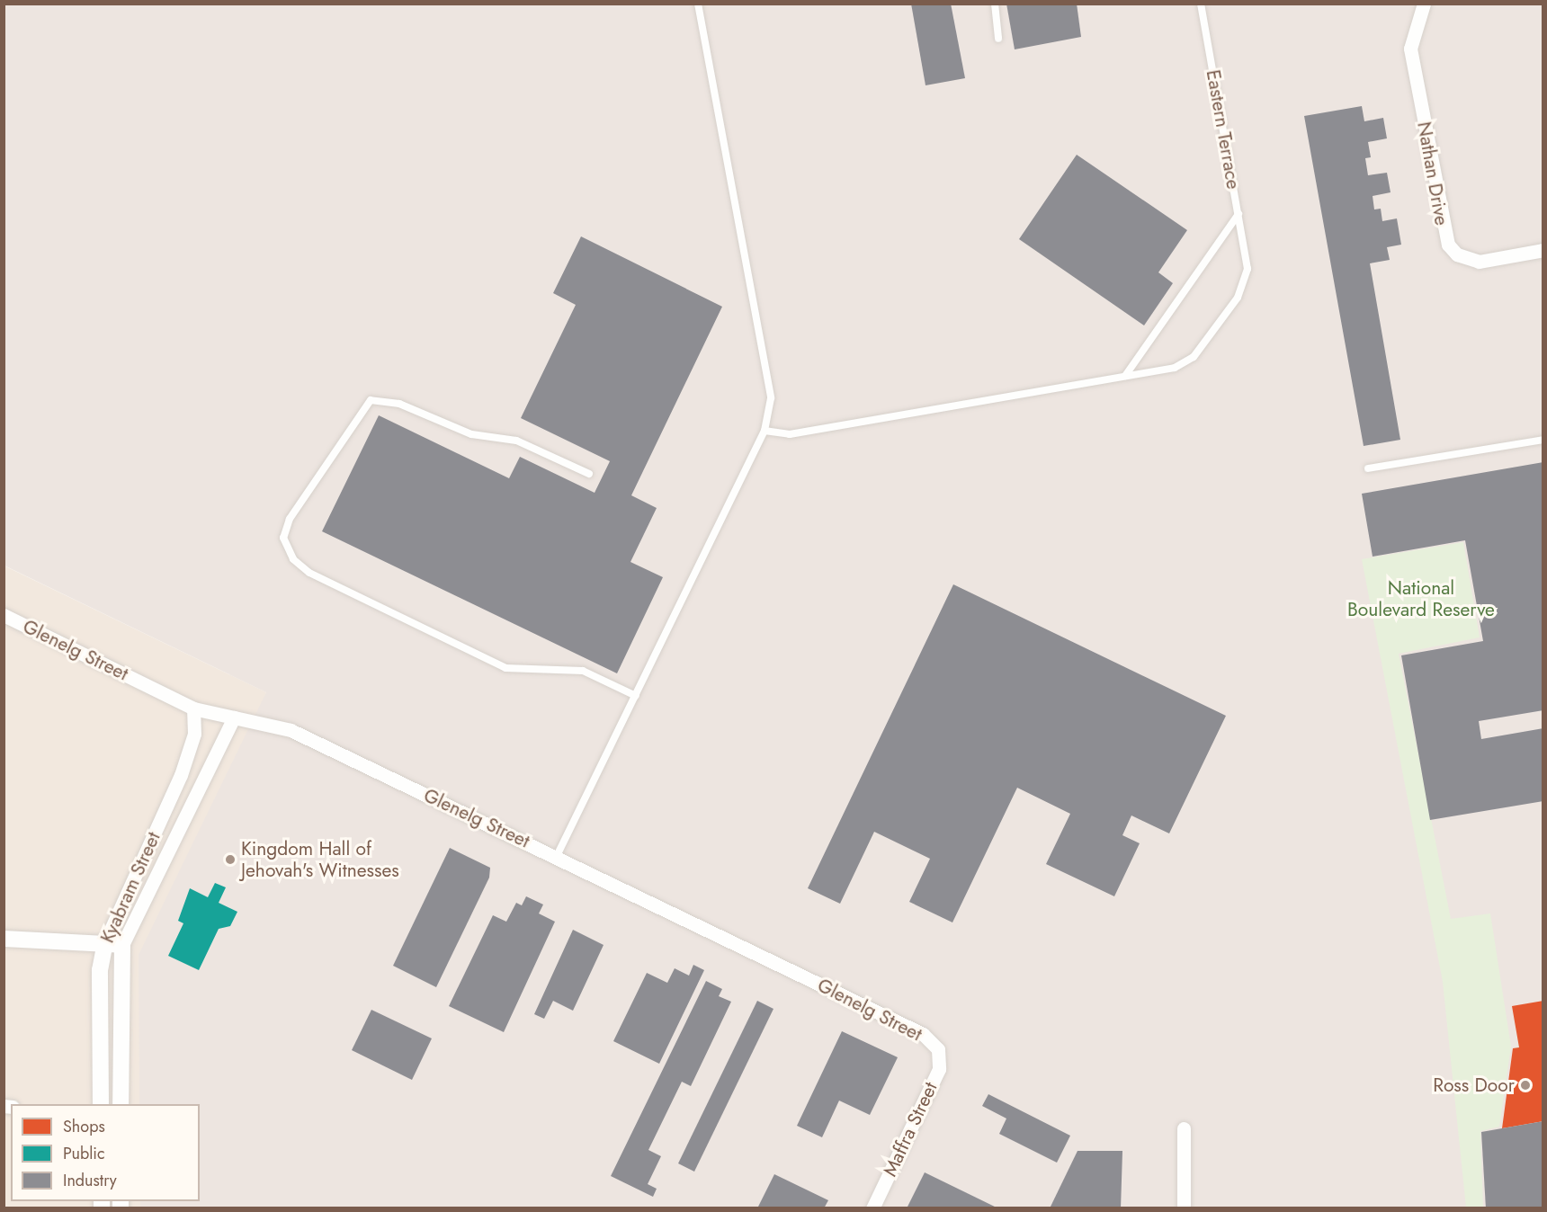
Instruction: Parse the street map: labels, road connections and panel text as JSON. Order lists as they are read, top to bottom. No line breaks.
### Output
{"streets":{"street":["Nathan Drive","Glenelg Street","Kyabram Street","Maffra Street"],"lane":["Eastern Terrace"]},"crossings":[["Glenelg Street","Kyabram Street"],["Glenelg Street","Maffra Street"]],"parks":["National Boulevard Reserve"],"places":["Kingdom Hall of Jehovah's Witnesses","Ross Door"],"legend":["Shops","Public","Industry"]}
